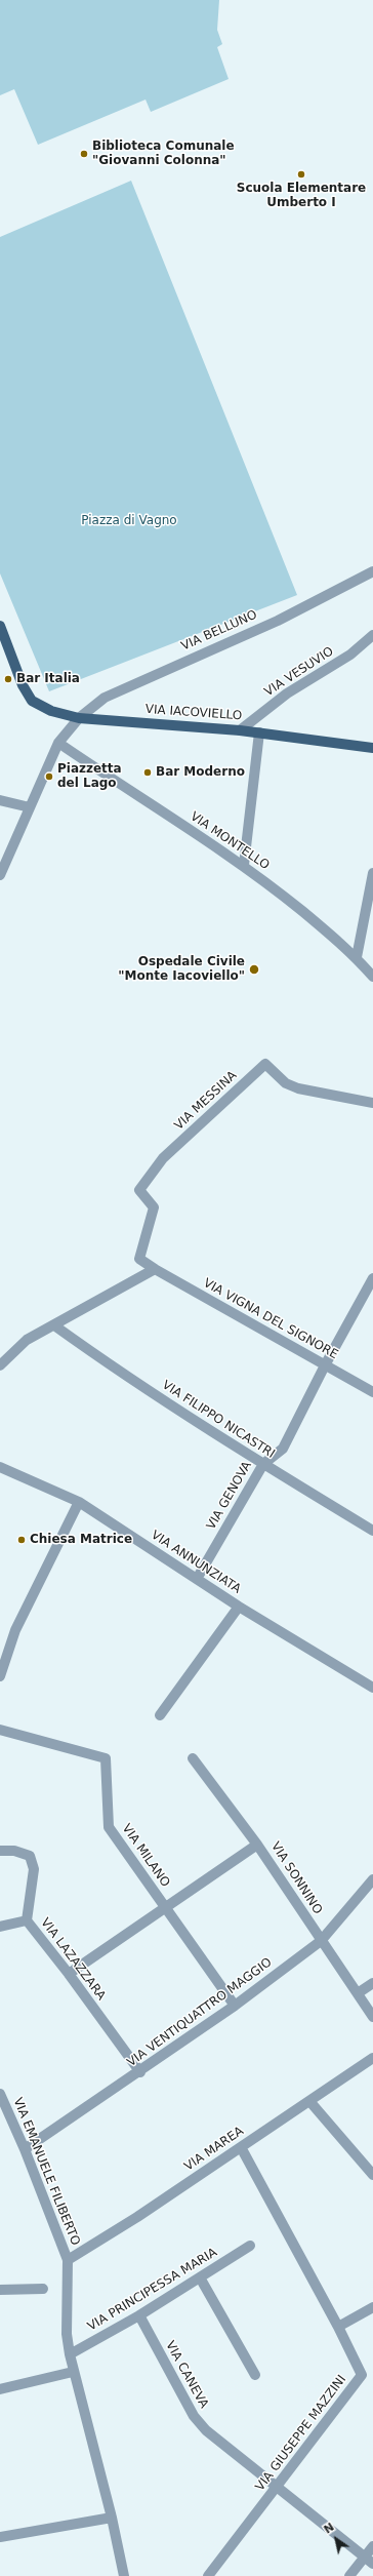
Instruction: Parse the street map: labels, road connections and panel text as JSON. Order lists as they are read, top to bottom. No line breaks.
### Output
{"streets":{"main road":["VIA IACOVIELLO"],"street":["VIA BELLUNO","VIA VESUVIO","VIA MONTELLO","VIA MESSINA","VIA VIGNA DEL SIGNORE","VIA FILIPPO NICASTRI","VIA GENOVA","VIA ANNUNZIATA","VIA MILANO","VIA SONNINO","VIA LAZAZZARA","VIA VENTIQUATTRO MAGGIO","VIA MAREA","VIA EMANUELE FILIBERTO","VIA PRINCIPESSA MARIA","VIA CANEVA","VIA GIUSEPPE MAZZINI"]},"crossings":[["VIA BELLUNO","VIA IACOVIELLO"],["VIA BELLUNO","VIA MONTELLO"],["VIA VESUVIO","VIA IACOVIELLO"],["VIA MESSINA","VIA VIGNA DEL SIGNORE"],["VIA VIGNA DEL SIGNORE","VIA GENOVA"],["VIA FILIPPO NICASTRI","VIA GENOVA"],["VIA GENOVA","VIA ANNUNZIATA"],["VIA MILANO","VIA VENTIQUATTRO MAGGIO"],["VIA SONNINO","VIA VENTIQUATTRO MAGGIO"],["VIA LAZAZZARA","VIA VENTIQUATTRO MAGGIO"],["VIA VENTIQUATTRO MAGGIO","VIA EMANUELE FILIBERTO"],["VIA MAREA","VIA EMANUELE FILIBERTO"],["VIA MAREA","VIA GIUSEPPE MAZZINI"],["VIA PRINCIPESSA MARIA","VIA CANEVA"],["VIA CANEVA","VIA GIUSEPPE MAZZINI"]],"parks":["Piazza di Vagno"],"places":["Biblioteca Comunale \"Giovanni Colonna\"","Scuola Elementare Umberto I","Bar Italia","Bar Moderno","Piazzetta del Lago","Ospedale Civile \"Monte Iacoviello\"","Chiesa Matrice"],"north":"top left"}
